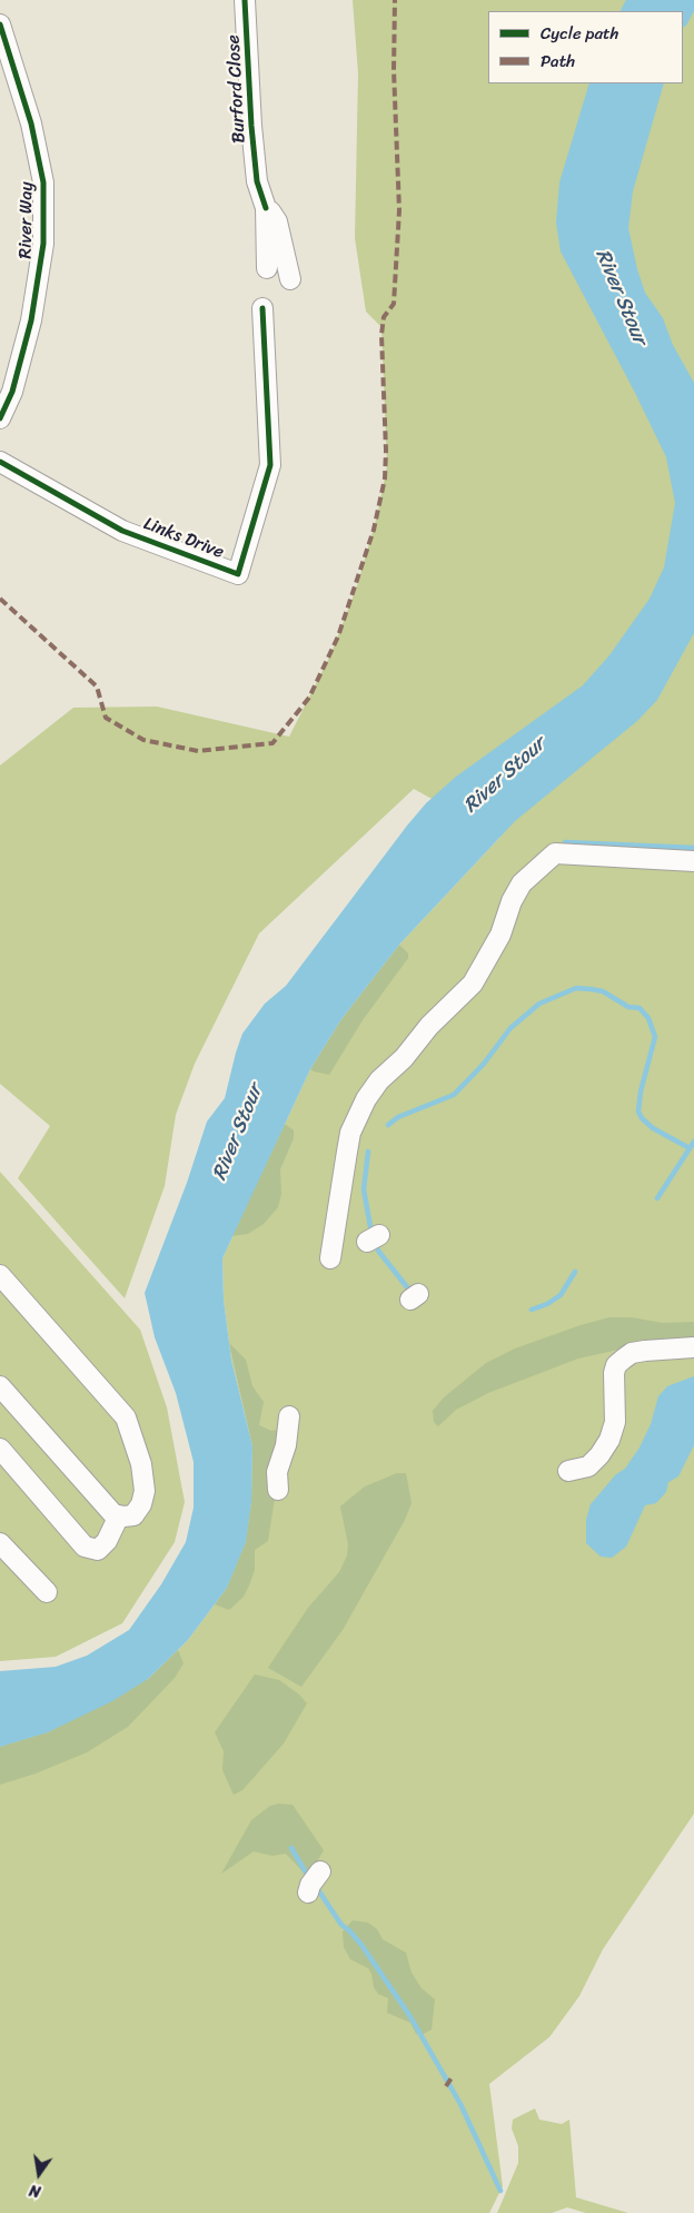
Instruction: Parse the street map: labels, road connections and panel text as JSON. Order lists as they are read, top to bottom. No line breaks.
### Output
{"streets":{"street":["Burford Close","River Way","Links Drive"]},"water":["River Stour"],"legend":["Cycle path","Path"],"north":"bottom"}
